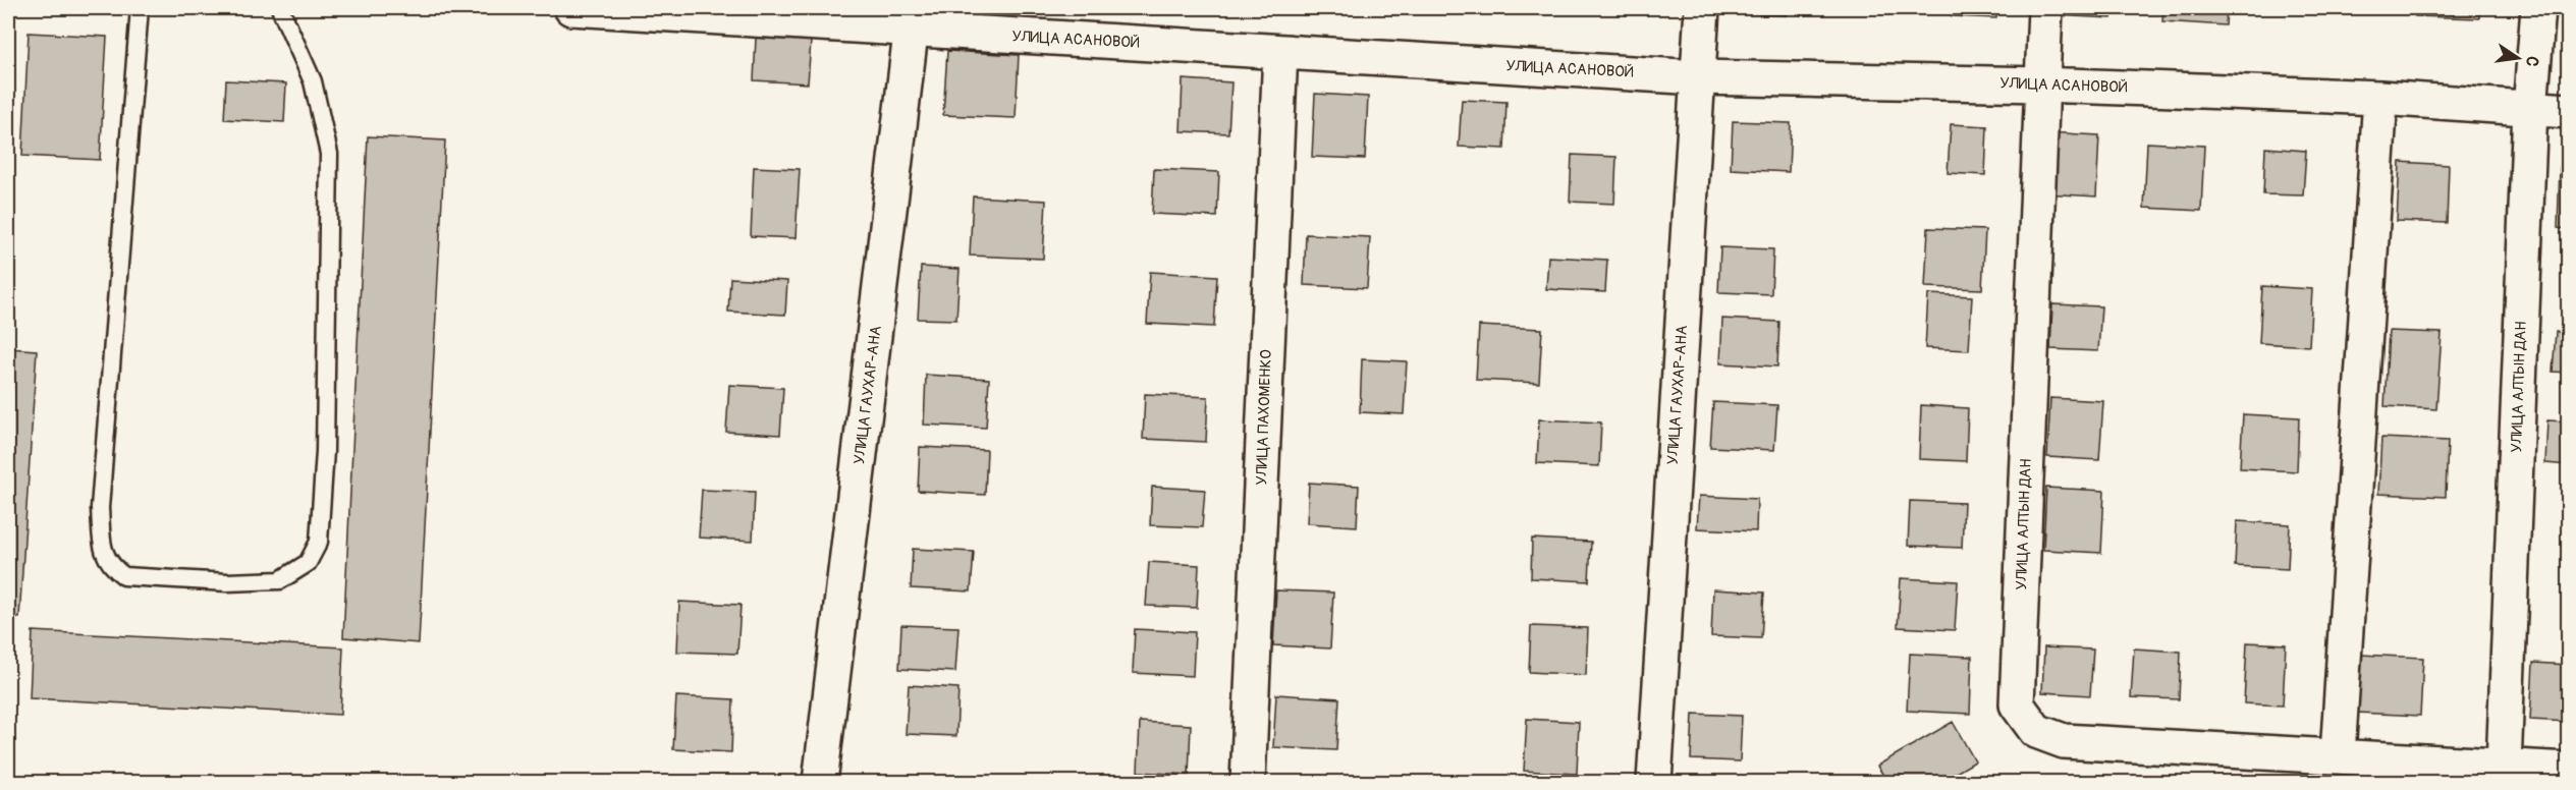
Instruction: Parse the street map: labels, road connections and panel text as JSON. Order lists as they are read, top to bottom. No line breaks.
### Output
{"streets":{"street":["УЛИЦА АСАНОВОЙ","УЛИЦА АЛТЫН ДАН","УЛИЦА ГАУХАР-АНА","УЛИЦА ПАХОМЕНКО"]},"crossings":[["УЛИЦА АСАНОВОЙ","УЛИЦА АЛТЫН ДАН"],["УЛИЦА АСАНОВОЙ","УЛИЦА ГАУХАР-АНА"],["УЛИЦА АСАНОВОЙ","УЛИЦА ПАХОМЕНКО"]],"north":"right"}
